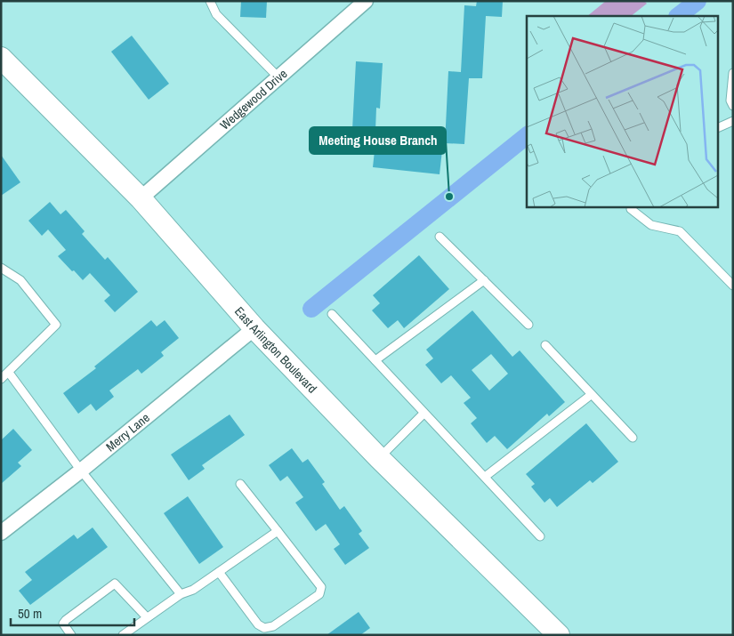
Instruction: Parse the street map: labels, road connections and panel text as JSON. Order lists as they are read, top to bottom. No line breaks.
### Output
{"streets":{"main road":["East Arlington Boulevard"],"street":["Wedgewood Drive","Merry Lane"]},"crossings":[["Wedgewood Drive","East Arlington Boulevard"],["East Arlington Boulevard","Merry Lane"]],"places":["Meeting House Branch"],"scale_bar":"50 m"}
